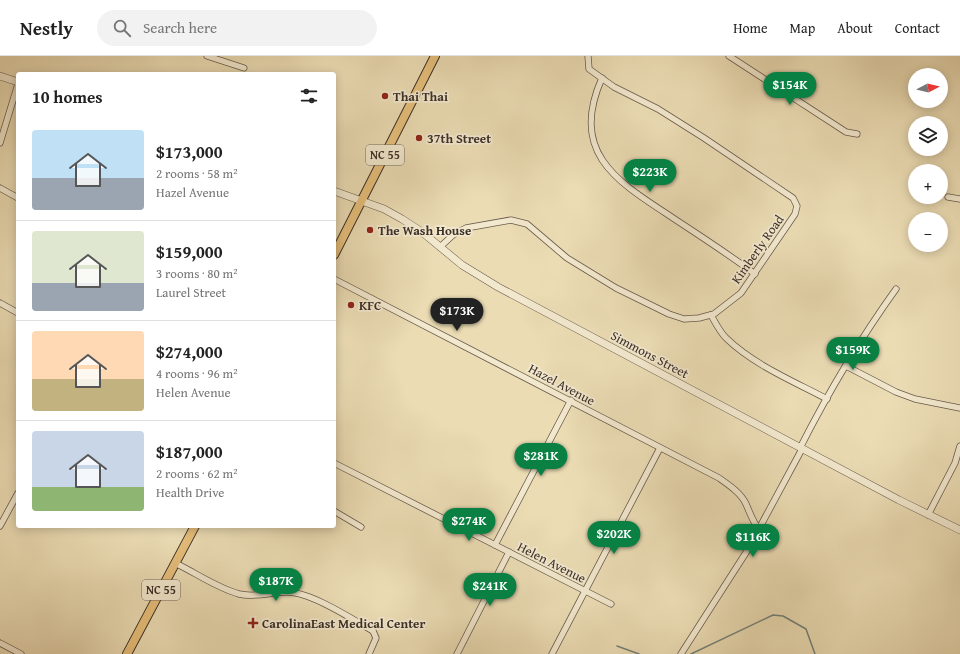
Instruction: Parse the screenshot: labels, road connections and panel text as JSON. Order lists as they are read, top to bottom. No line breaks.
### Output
{"streets":{"main road":["NC 55"],"street":["Kimberly Road","Simmons Street","Hazel Avenue","Helen Avenue"]},"crossings":[["NC 55","Simmons Street"],["Kimberly Road","Simmons Street"]],"places":{"other":["Thai Thai","37th Street","The Wash House","KFC"],"health":["CarolinaEast Medical Center"]},"north":"right","page":{"header":"Nestly","search":"Search here","nav":["Home","Map","About","Contact"],"map_buttons":["+","−"],"price":["$154K","$223K","$173K","$159K","$281K","$274K","$202K","$116K","$187K","$241K"],"heading":"10 homes","list":[{"name":"$173,000","note":"2 rooms · 58 m² · Hazel Avenue"},{"name":"$159,000","note":"3 rooms · 80 m² · Laurel Street"},{"name":"$274,000","note":"4 rooms · 96 m² · Helen Avenue"},{"name":"$187,000","note":"2 rooms · 62 m² · Health Drive"}]}}
